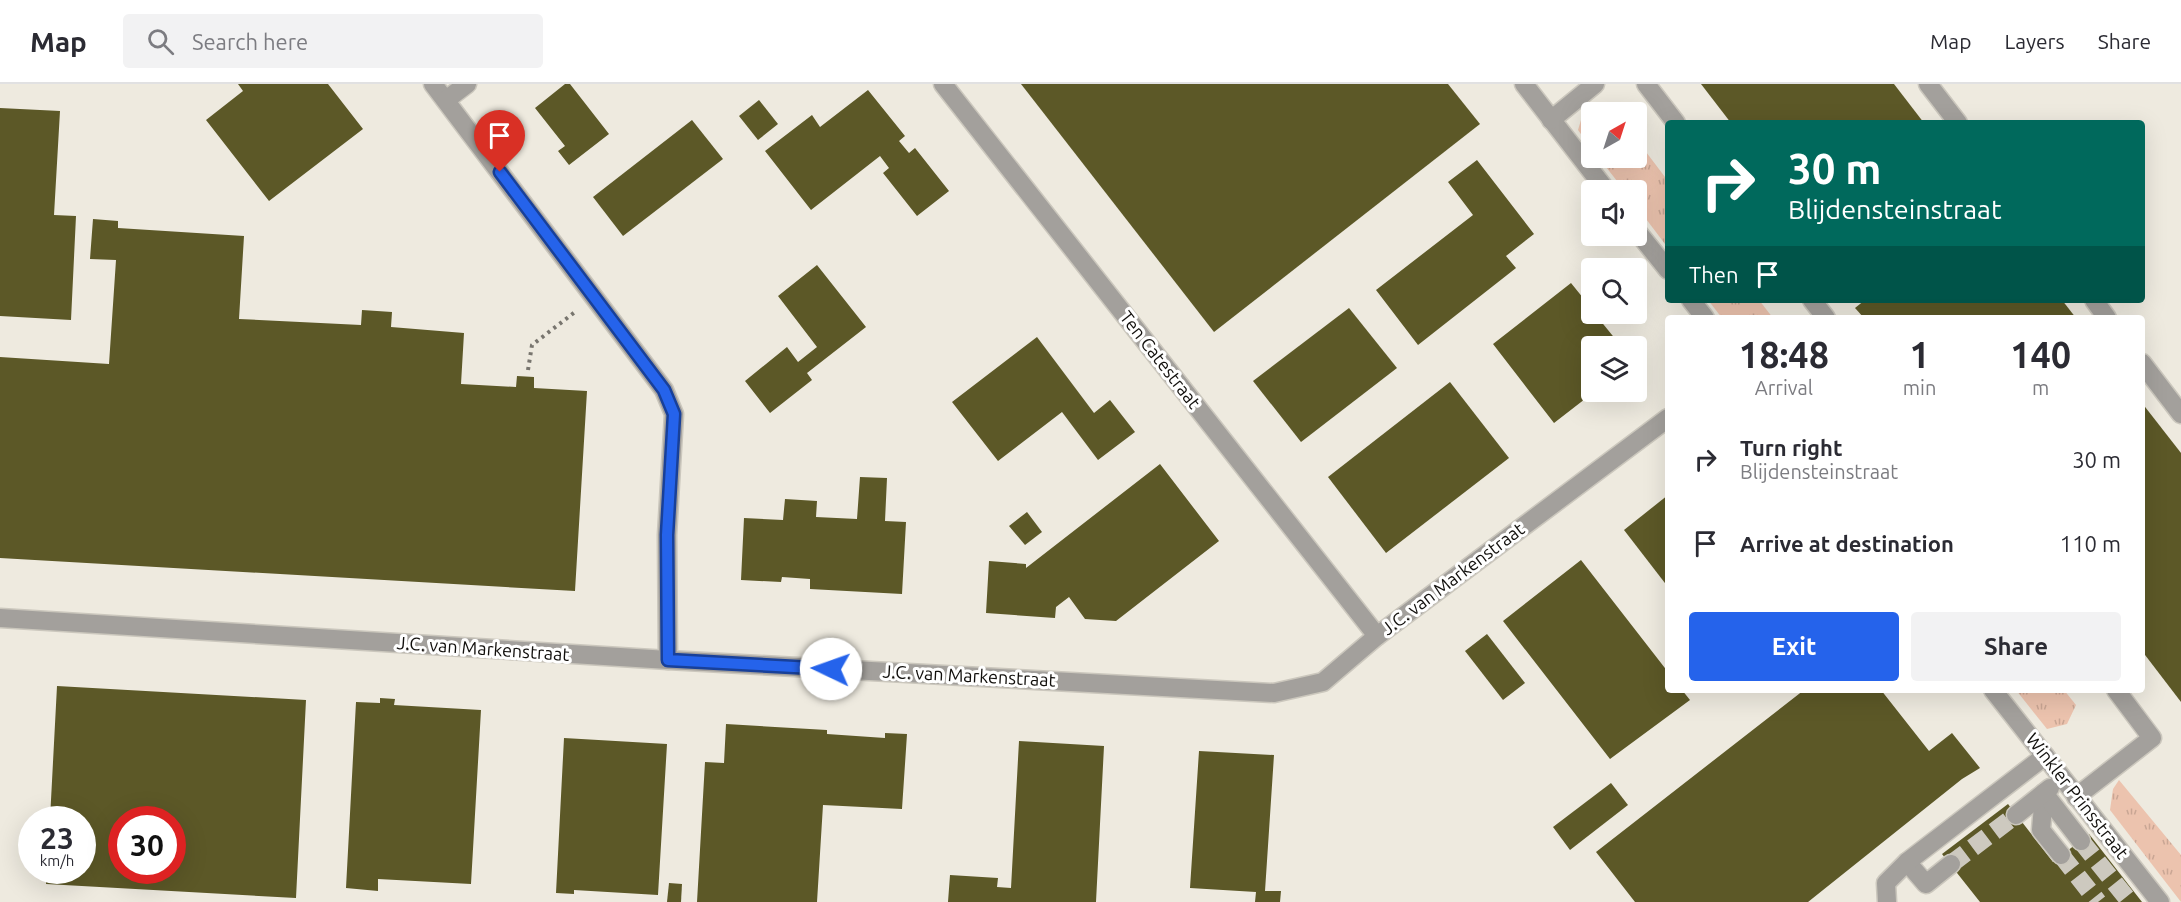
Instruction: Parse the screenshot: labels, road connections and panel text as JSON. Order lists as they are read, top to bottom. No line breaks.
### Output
{"streets":{"street":["Ten Catestraat","J.C. van Markenstraat","Winkler Prinsstraat"]},"crossings":[["Ten Catestraat","J.C. van Markenstraat"]],"north":"top right","page":{"header":"Map","search":"Search here","nav":["Map","Layers","Share"],"turn":["30 m","Blijdensteinstraat"],"then":"Then","eta":["18:48","Arrival","1","min","140","m"],"list":[{"name":"Turn right","note":"Blijdensteinstraat","value":"30 m"},{"name":"Arrive at destination","value":"110 m"}],"buttons":["Exit","Share"],"speed":"23 km/h","limit":"30"}}
